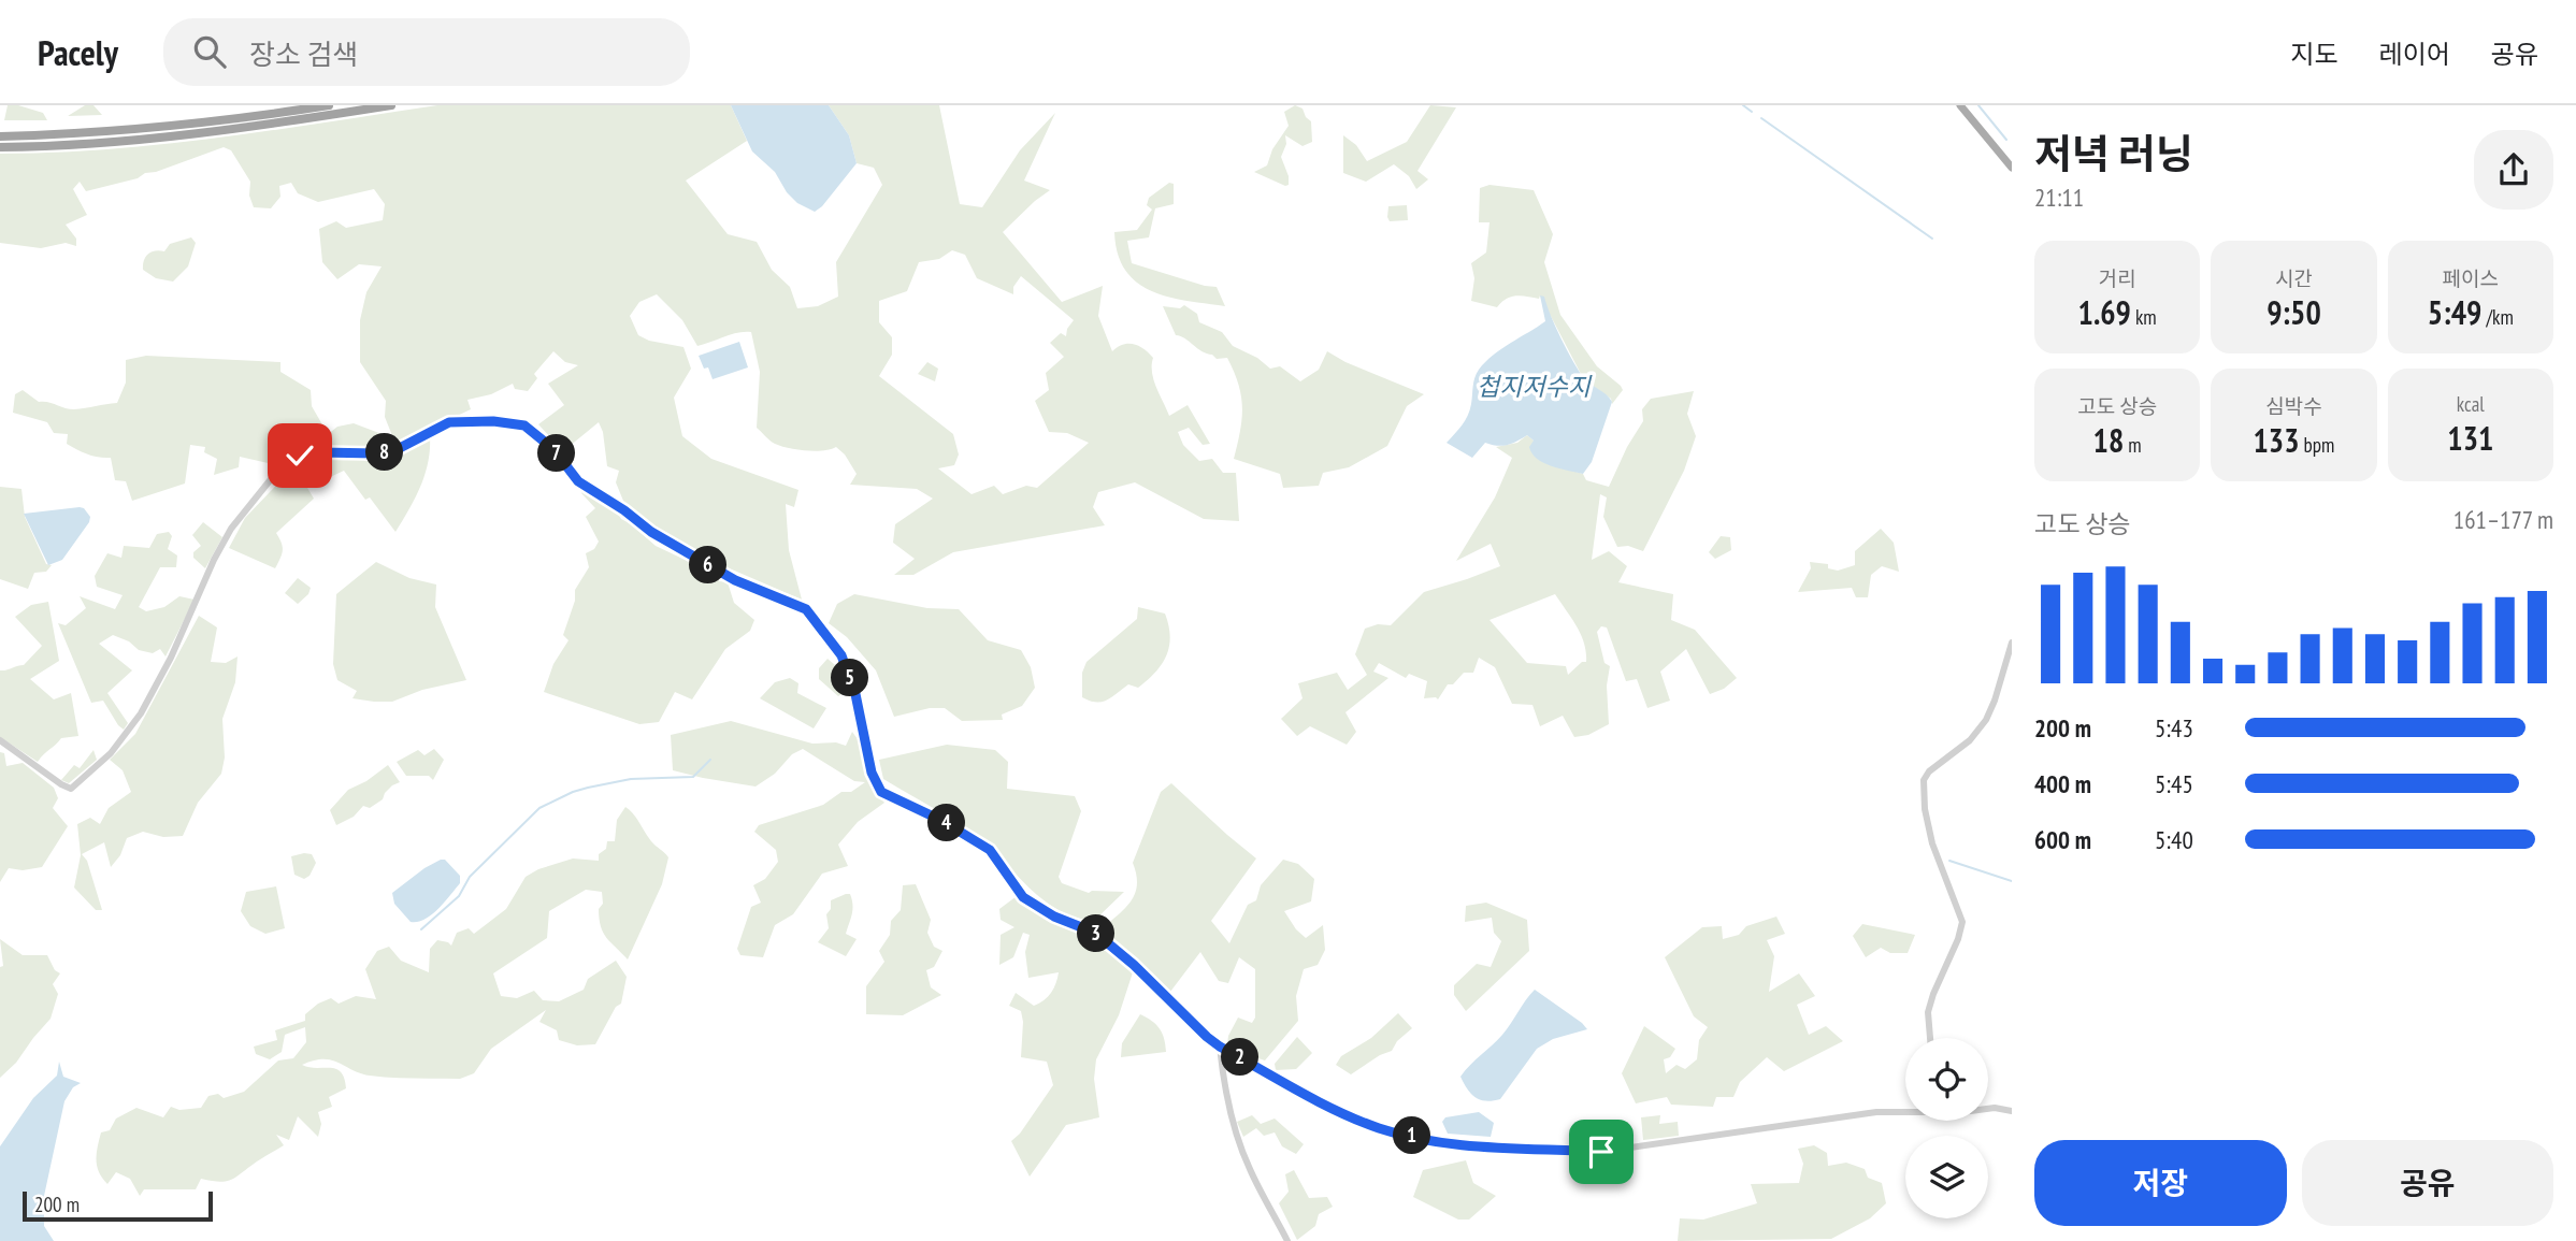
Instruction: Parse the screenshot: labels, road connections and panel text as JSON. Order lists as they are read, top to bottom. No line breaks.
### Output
{"water":["첩지저수지"],"scale_bar":"200 m","page":{"header":"Pacely","search":"장소 검색","nav":["지도","레이어","공유"],"heading":["저녁 러닝","21:11"],"stats":[["거리","1.69 km"],["시간","9:50"],["페이스","5:49 /km"],["고도 상승","18 m"],["심박수","133 bpm"],["kcal","131"]],"pins":["8","7","6","5","4","3","2","1"],"chart":["고도 상승","161–177 m"],"list":[{"name":"200 m","note":"5:43"},{"name":"400 m","note":"5:45"},{"name":"600 m","note":"5:40"}],"buttons":["저장","공유"],"scale":"200 m"}}
